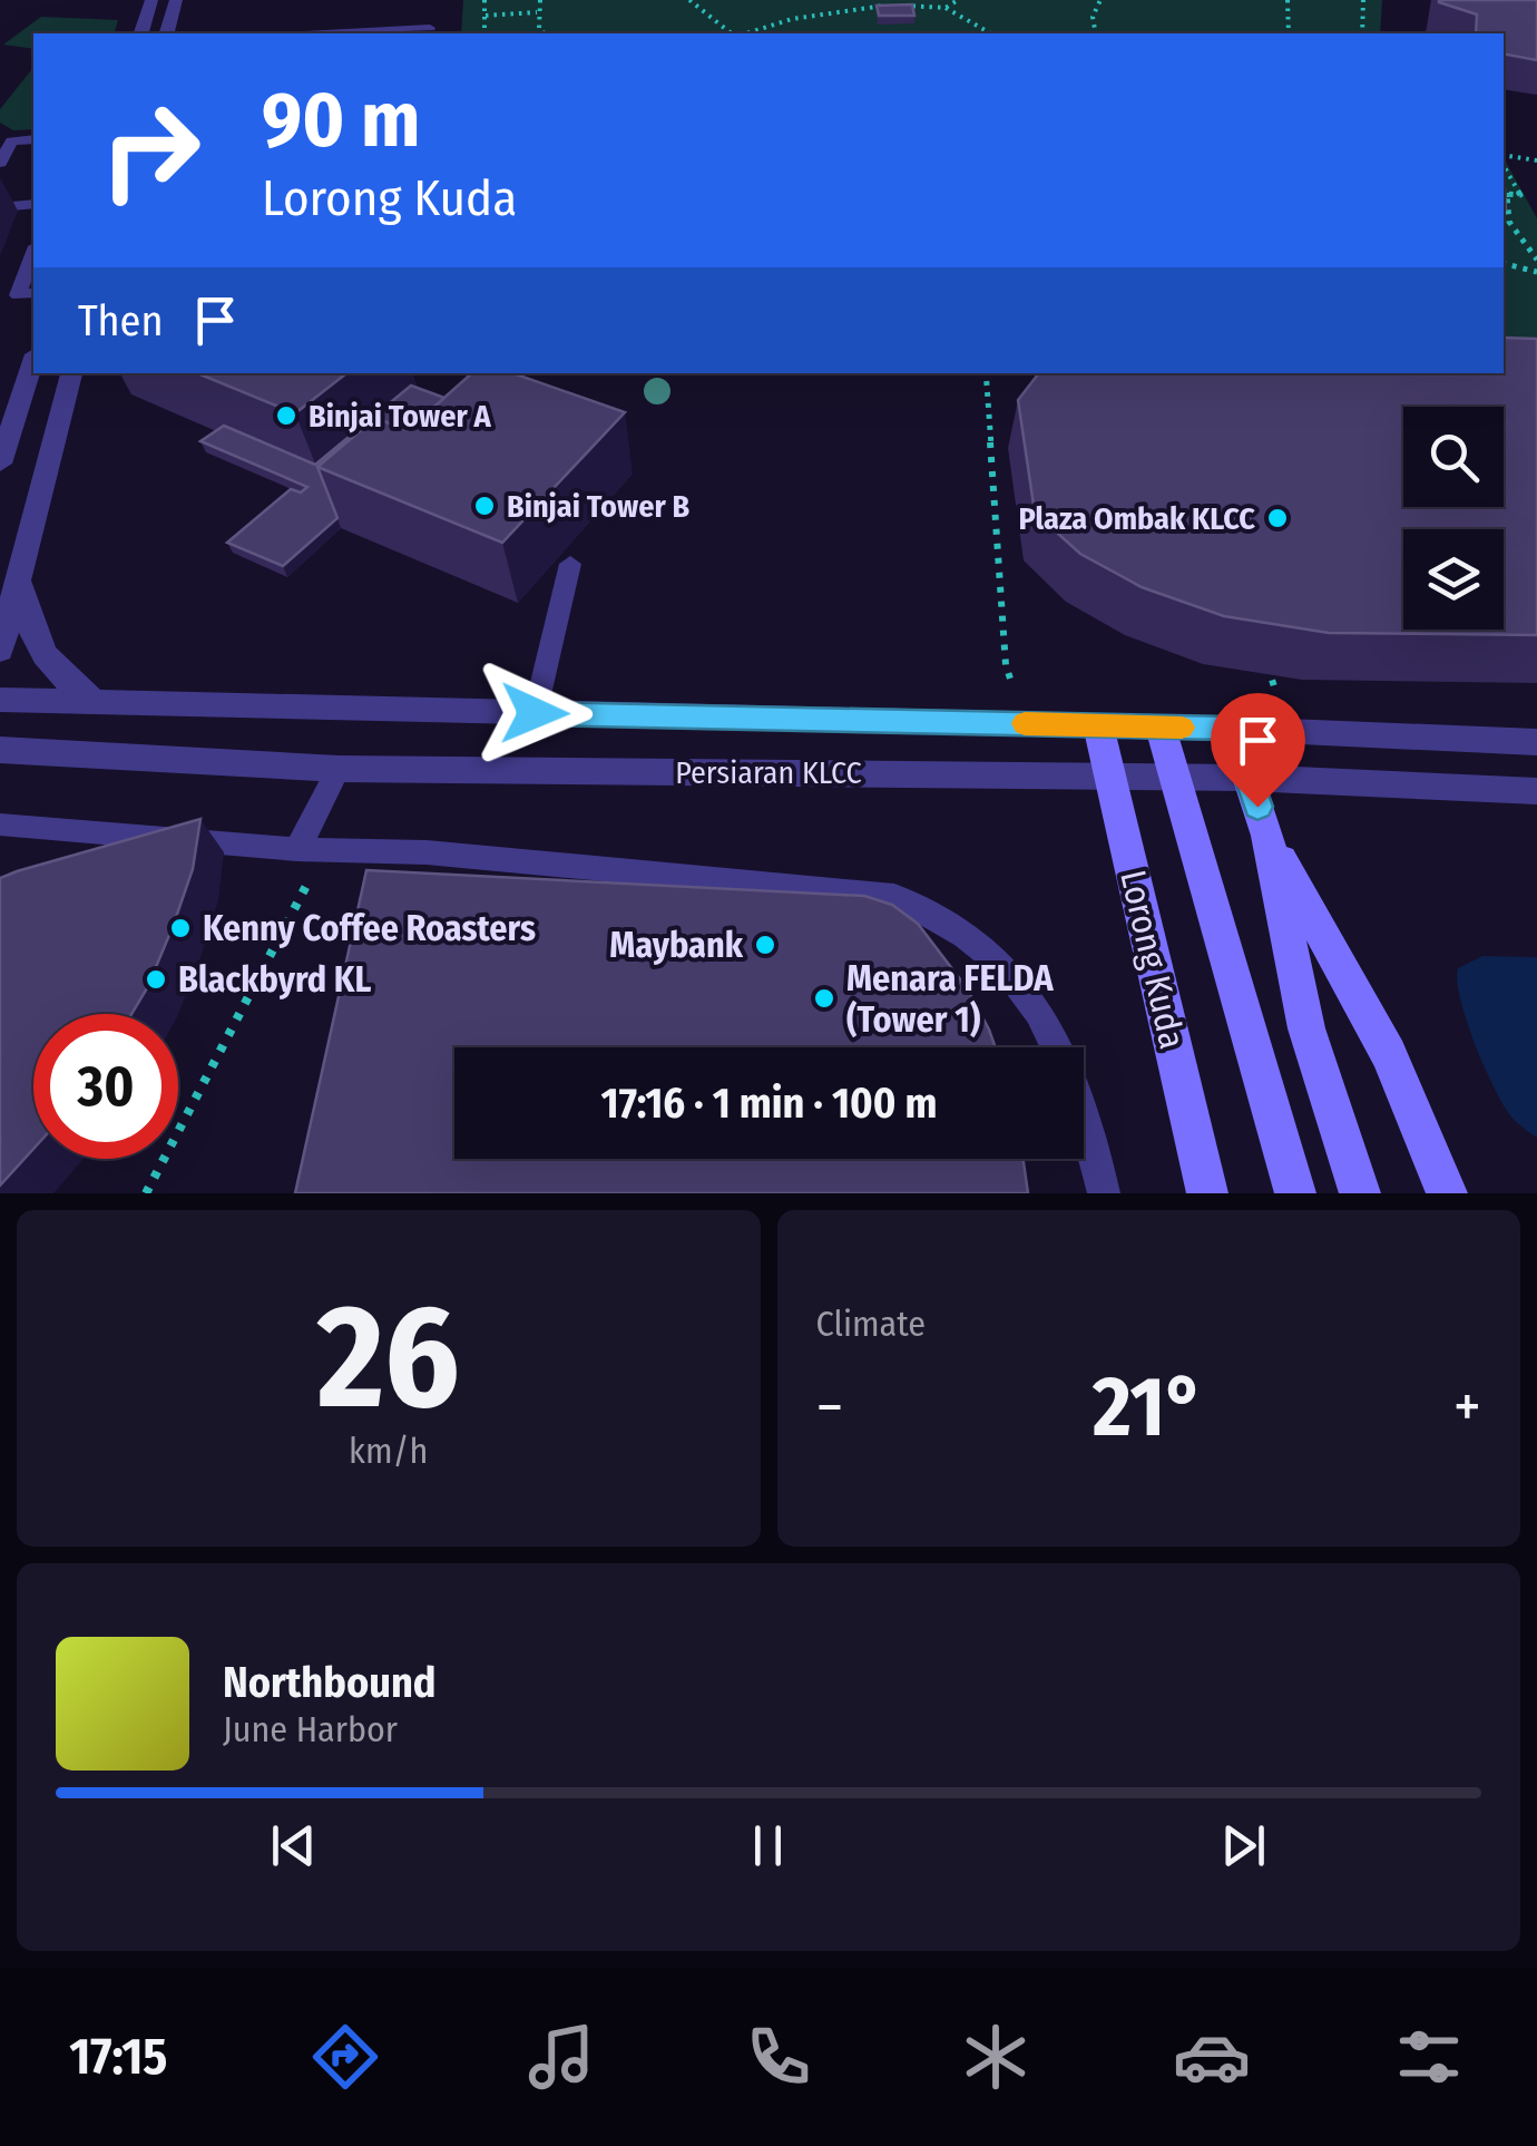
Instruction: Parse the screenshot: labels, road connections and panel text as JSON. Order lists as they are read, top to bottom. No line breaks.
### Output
{"streets":{"street":["Persiaran KLCC","Lorong Kuda"]},"crossings":[["Persiaran KLCC","Lorong Kuda"]],"places":["Binjai Tower A","Binjai Tower B","Plaza Ombak KLCC","Kenny Coffee Roasters","Maybank","Blackbyrd KL","Menara FELDA (Tower 1)"],"page":{"turn":["90 m","Lorong Kuda"],"then":"Then","limit":"30","trip":"17:16 · 1 min · 100 m","tile":[["26","km/h"],"Climate"],"heat":["−","21°","+"],"song":["Northbound","June Harbor"],"tabs":"17:15"}}
